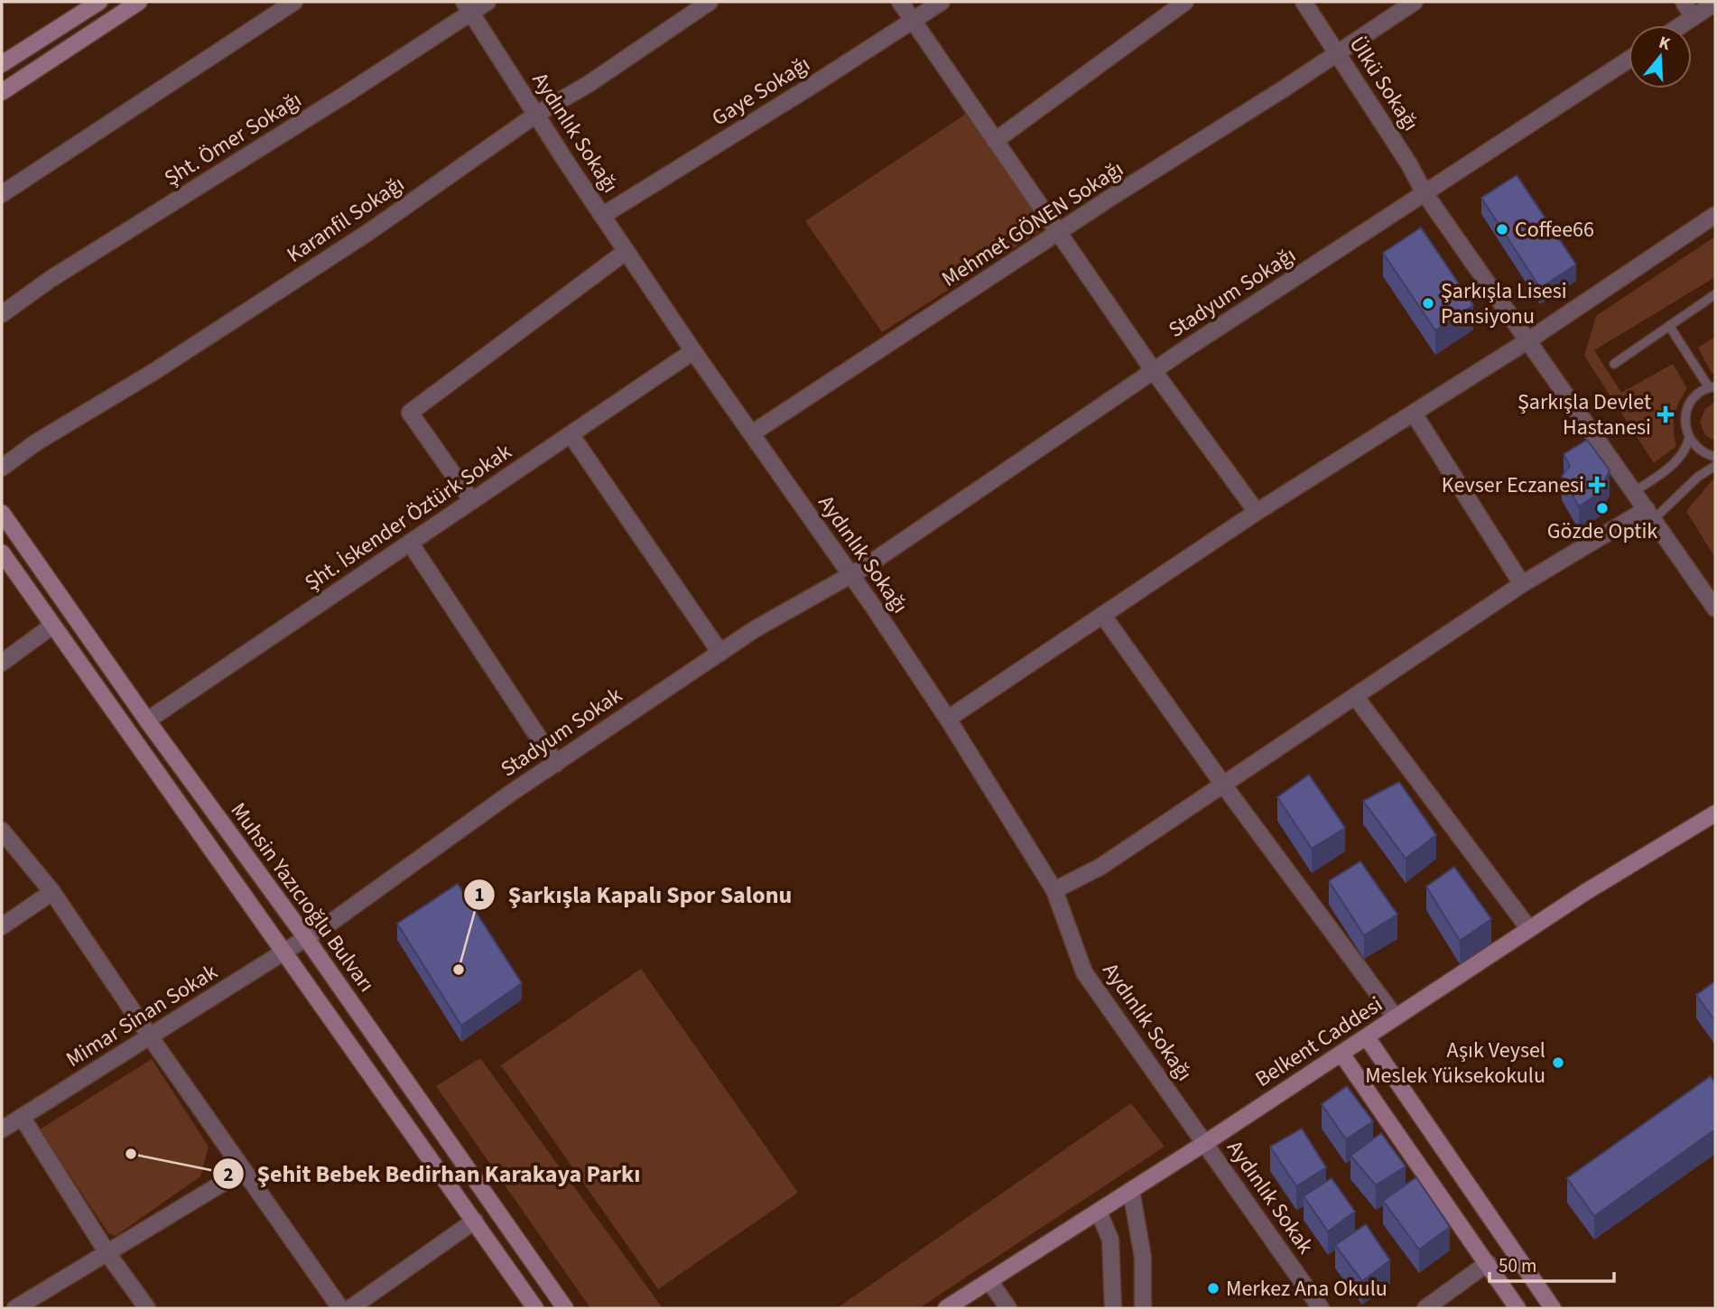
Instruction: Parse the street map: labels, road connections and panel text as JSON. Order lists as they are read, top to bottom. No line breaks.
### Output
{"streets":{"main road":["Muhsin Yazıcıoğlu Bulvarı","Belkent Caddesi"],"street":["Ülkü Sokağı","Gaye Sokağı","Aydınlık Sokağı","Şht. Ömer Sokağı","Karanfil Sokağı","Mehmet GÖNEN Sokağı","Stadyum Sokağı","Şht. İskender Öztürk Sokak","Stadyum Sokak","Mimar Sinan Sokak","Aydınlık Sokak"]},"crossings":[["Ülkü Sokağı","Mehmet GÖNEN Sokağı"],["Ülkü Sokağı","Stadyum Sokağı"],["Gaye Sokağı","Aydınlık Sokağı"],["Aydınlık Sokağı","Şht. Ömer Sokağı"],["Aydınlık Sokağı","Karanfil Sokağı"],["Aydınlık Sokağı","Mehmet GÖNEN Sokağı"],["Aydınlık Sokağı","Stadyum Sokağı"],["Aydınlık Sokağı","Şht. İskender Öztürk Sokak"],["Aydınlık Sokağı","Stadyum Sokak"],["Aydınlık Sokağı","Belkent Caddesi"],["Aydınlık Sokağı","Aydınlık Sokak"],["Stadyum Sokağı","Stadyum Sokak"],["Şht. İskender Öztürk Sokak","Muhsin Yazıcıoğlu Bulvarı"],["Stadyum Sokak","Muhsin Yazıcıoğlu Bulvarı"],["Stadyum Sokak","Mimar Sinan Sokak"],["Muhsin Yazıcıoğlu Bulvarı","Mimar Sinan Sokak"],["Belkent Caddesi","Aydınlık Sokak"]],"places":{"other":["Coffee66","Şarkışla Lisesi Pansiyonu","Gözde Optik","Şarkışla Kapalı Spor Salonu","Aşık Veysel Meslek Yüksekokulu","Şehit Bebek Bedirhan Karakaya Parkı","Merkez Ana Okulu"],"health":["Şarkışla Devlet Hastanesi","Kevser Eczanesi"]},"scale_bar":"50 m","north":"top"}
